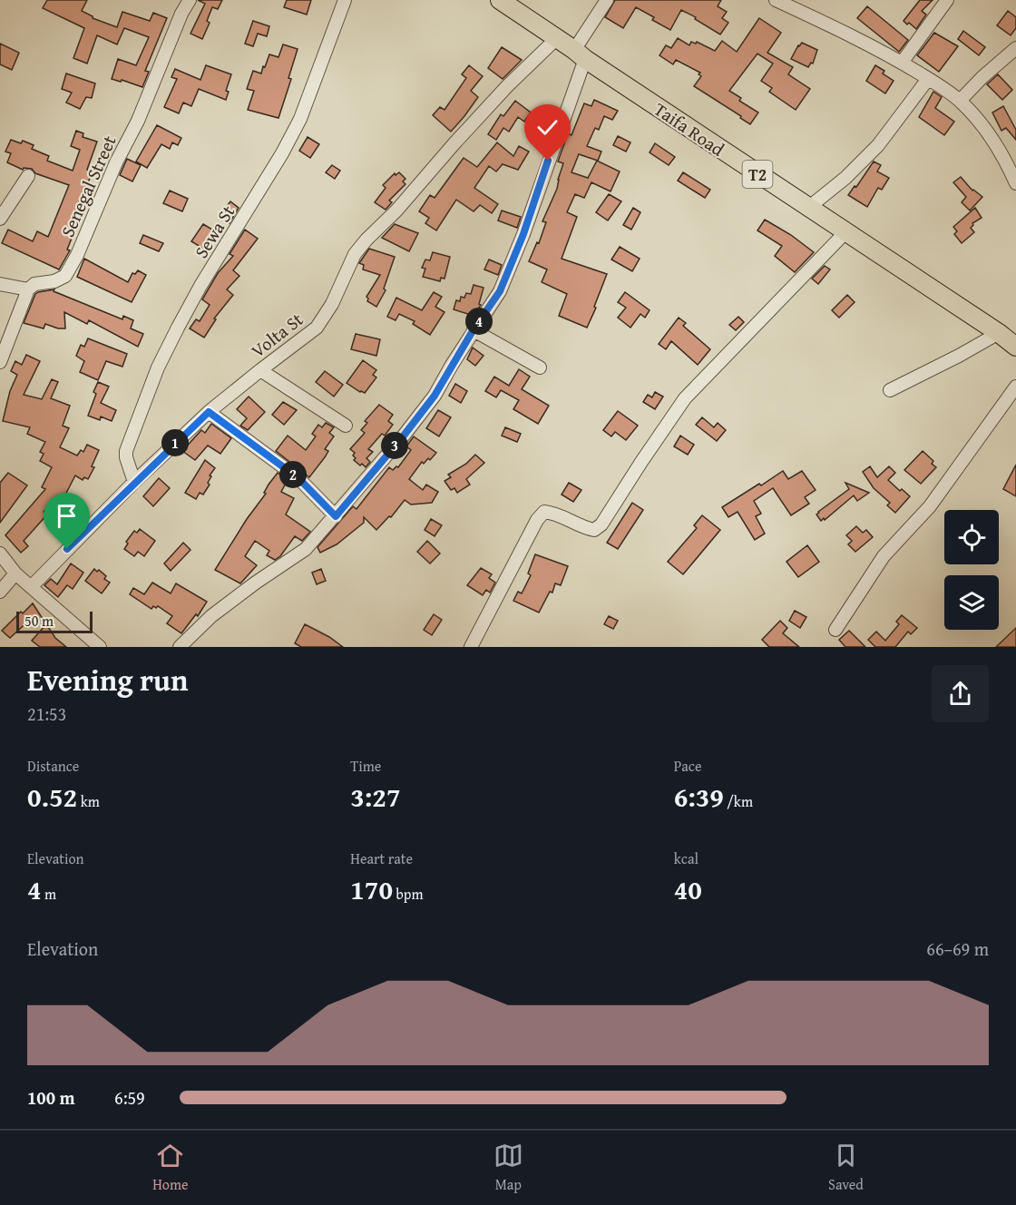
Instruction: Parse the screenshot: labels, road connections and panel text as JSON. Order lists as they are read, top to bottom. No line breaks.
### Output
{"streets":{"highway":["Taifa Road","T2"],"street":["Senegal Street","Sewa St","Volta St"]},"crossings":[["Taifa Road","Volta St"],["Sewa St","Volta St"]],"scale_bar":"50 m","page":{"pins":["4","1","3","2"],"scale":"50 m","heading":["Evening run","21:53"],"stats":[["Distance","0.52 km"],["Time","3:27"],["Pace","6:39 /km"],["Elevation","4 m"],["Heart rate","170 bpm"],["kcal","40"]],"chart":["Elevation","66–69 m"],"list":[{"name":"100 m","note":"6:59"}],"tabs":["Home","Map","Saved"]}}
